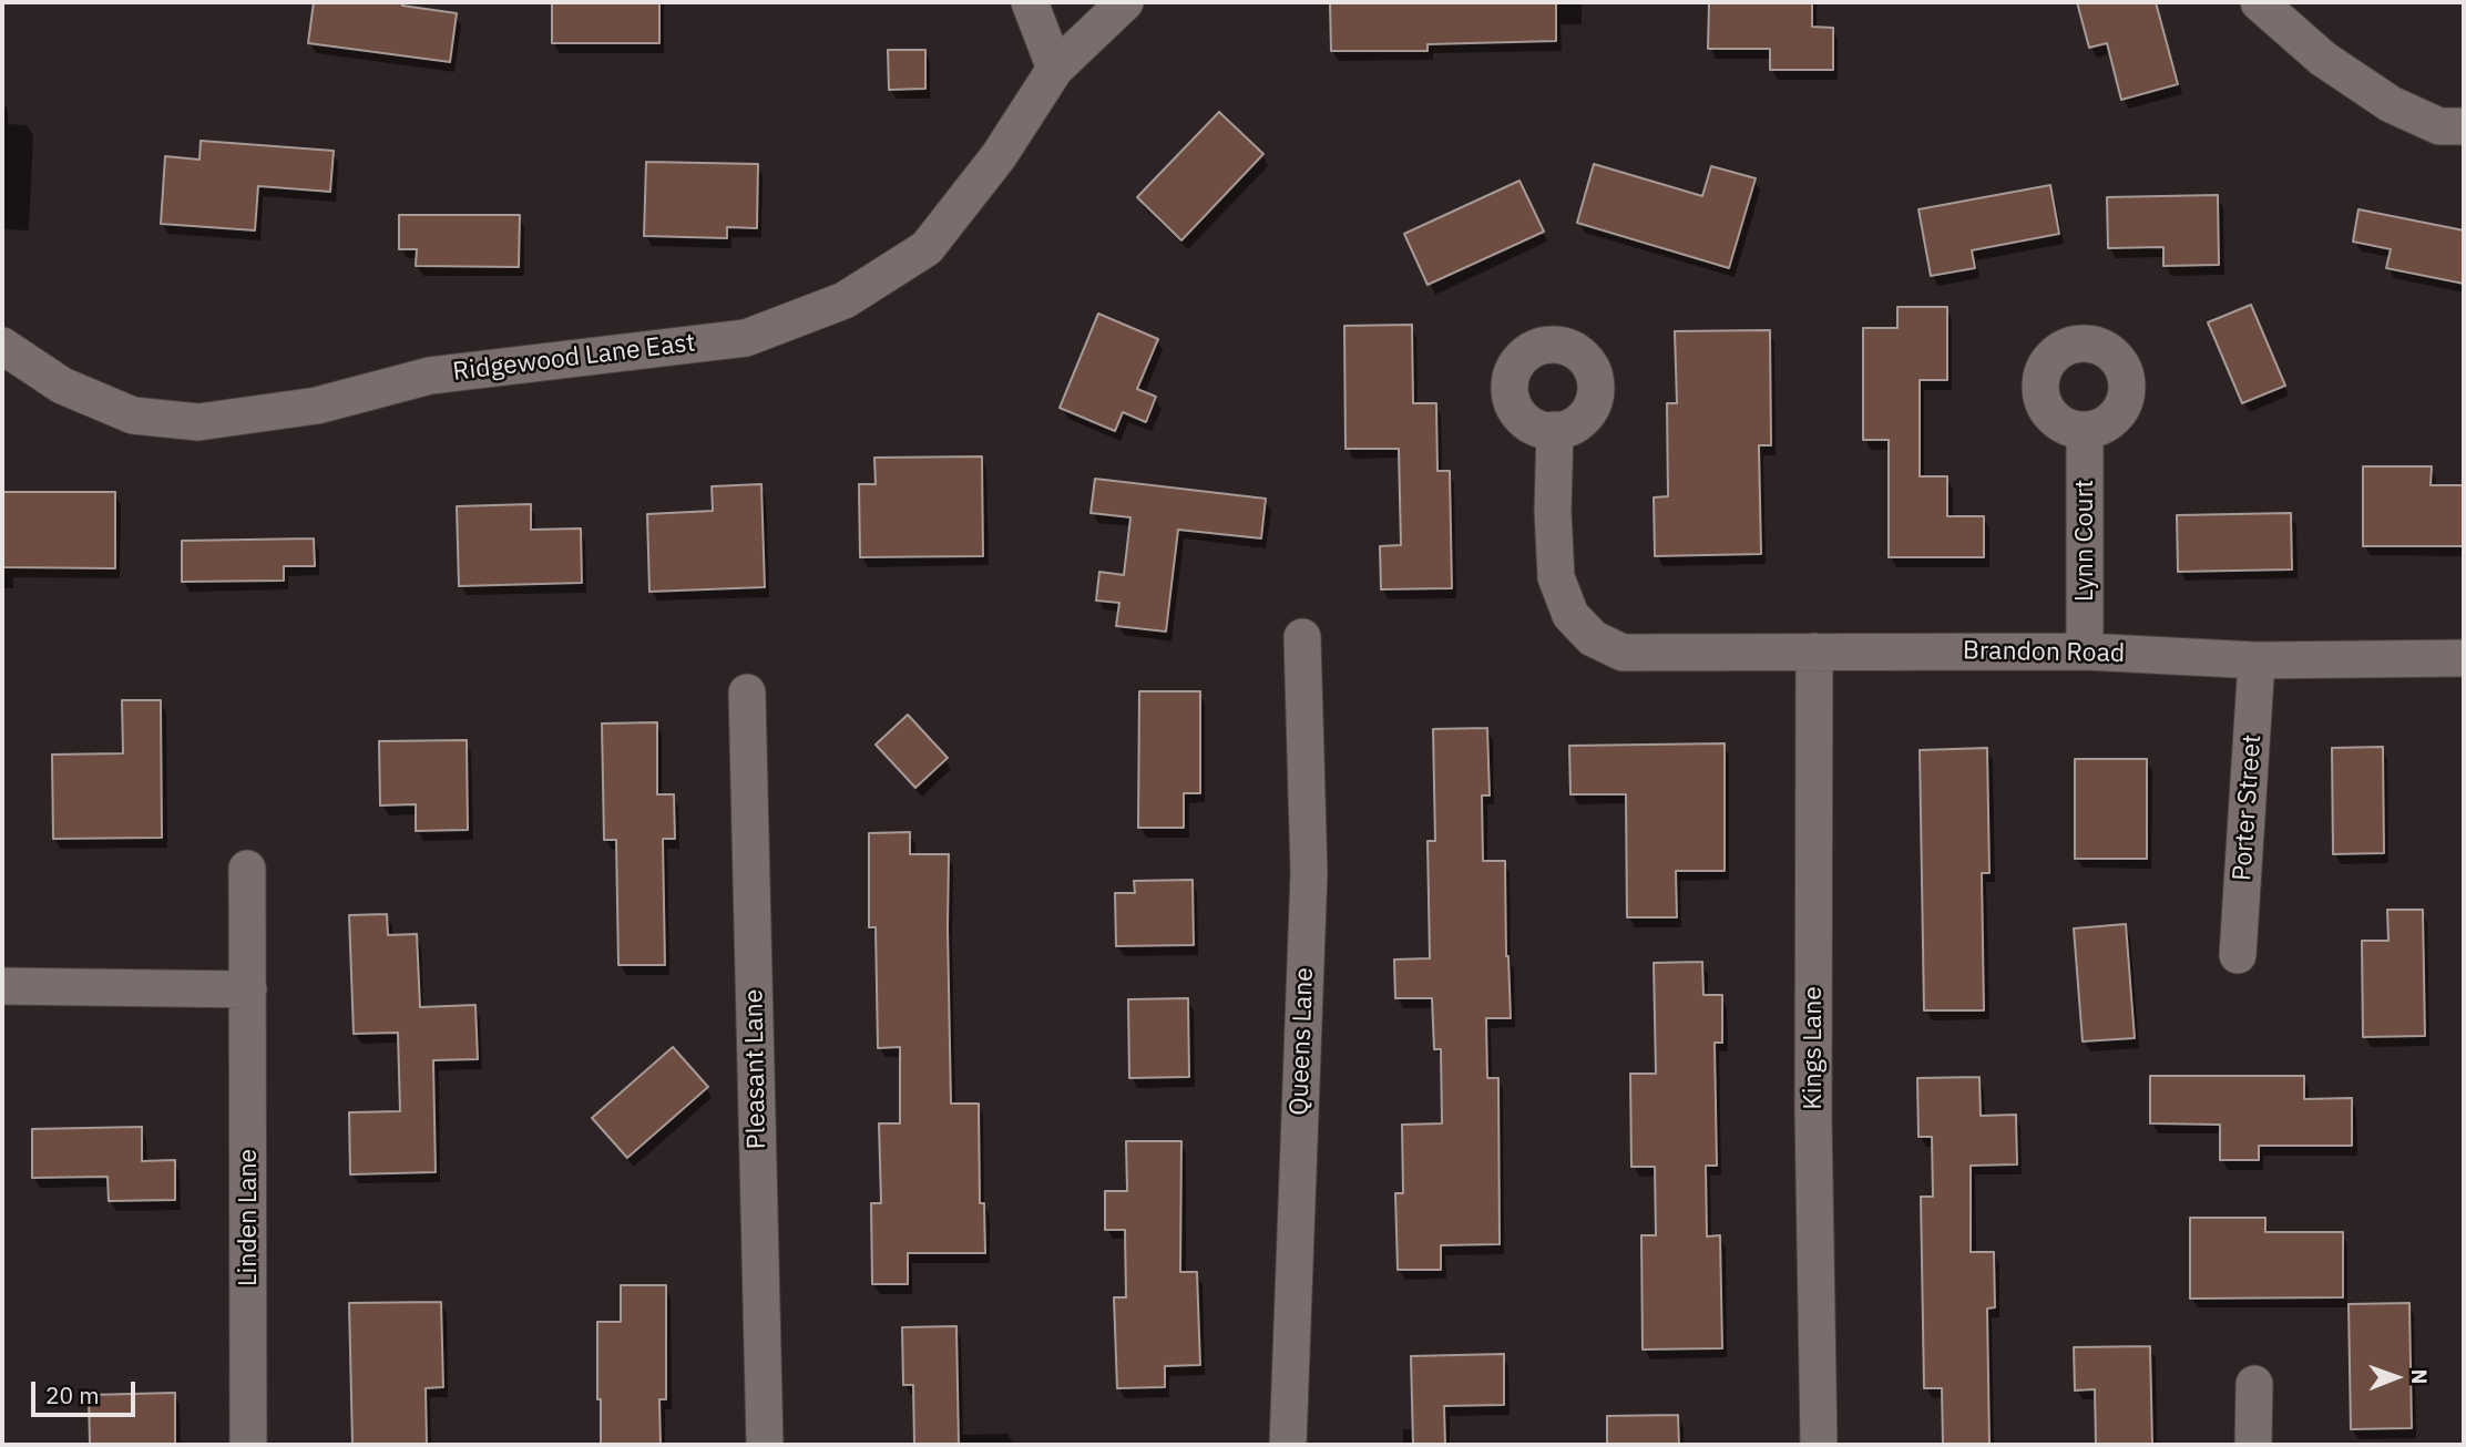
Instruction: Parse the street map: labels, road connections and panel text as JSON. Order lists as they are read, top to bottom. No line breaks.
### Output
{"streets":{"street":["Ridgewood Lane East","Lynn Court","Brandon Road","Porter Street","Queens Lane","Kings Lane","Pleasant Lane","Linden Lane"]},"crossings":[["Lynn Court","Brandon Road"],["Brandon Road","Porter Street"],["Brandon Road","Kings Lane"]],"scale_bar":"20 m","north":"right"}
